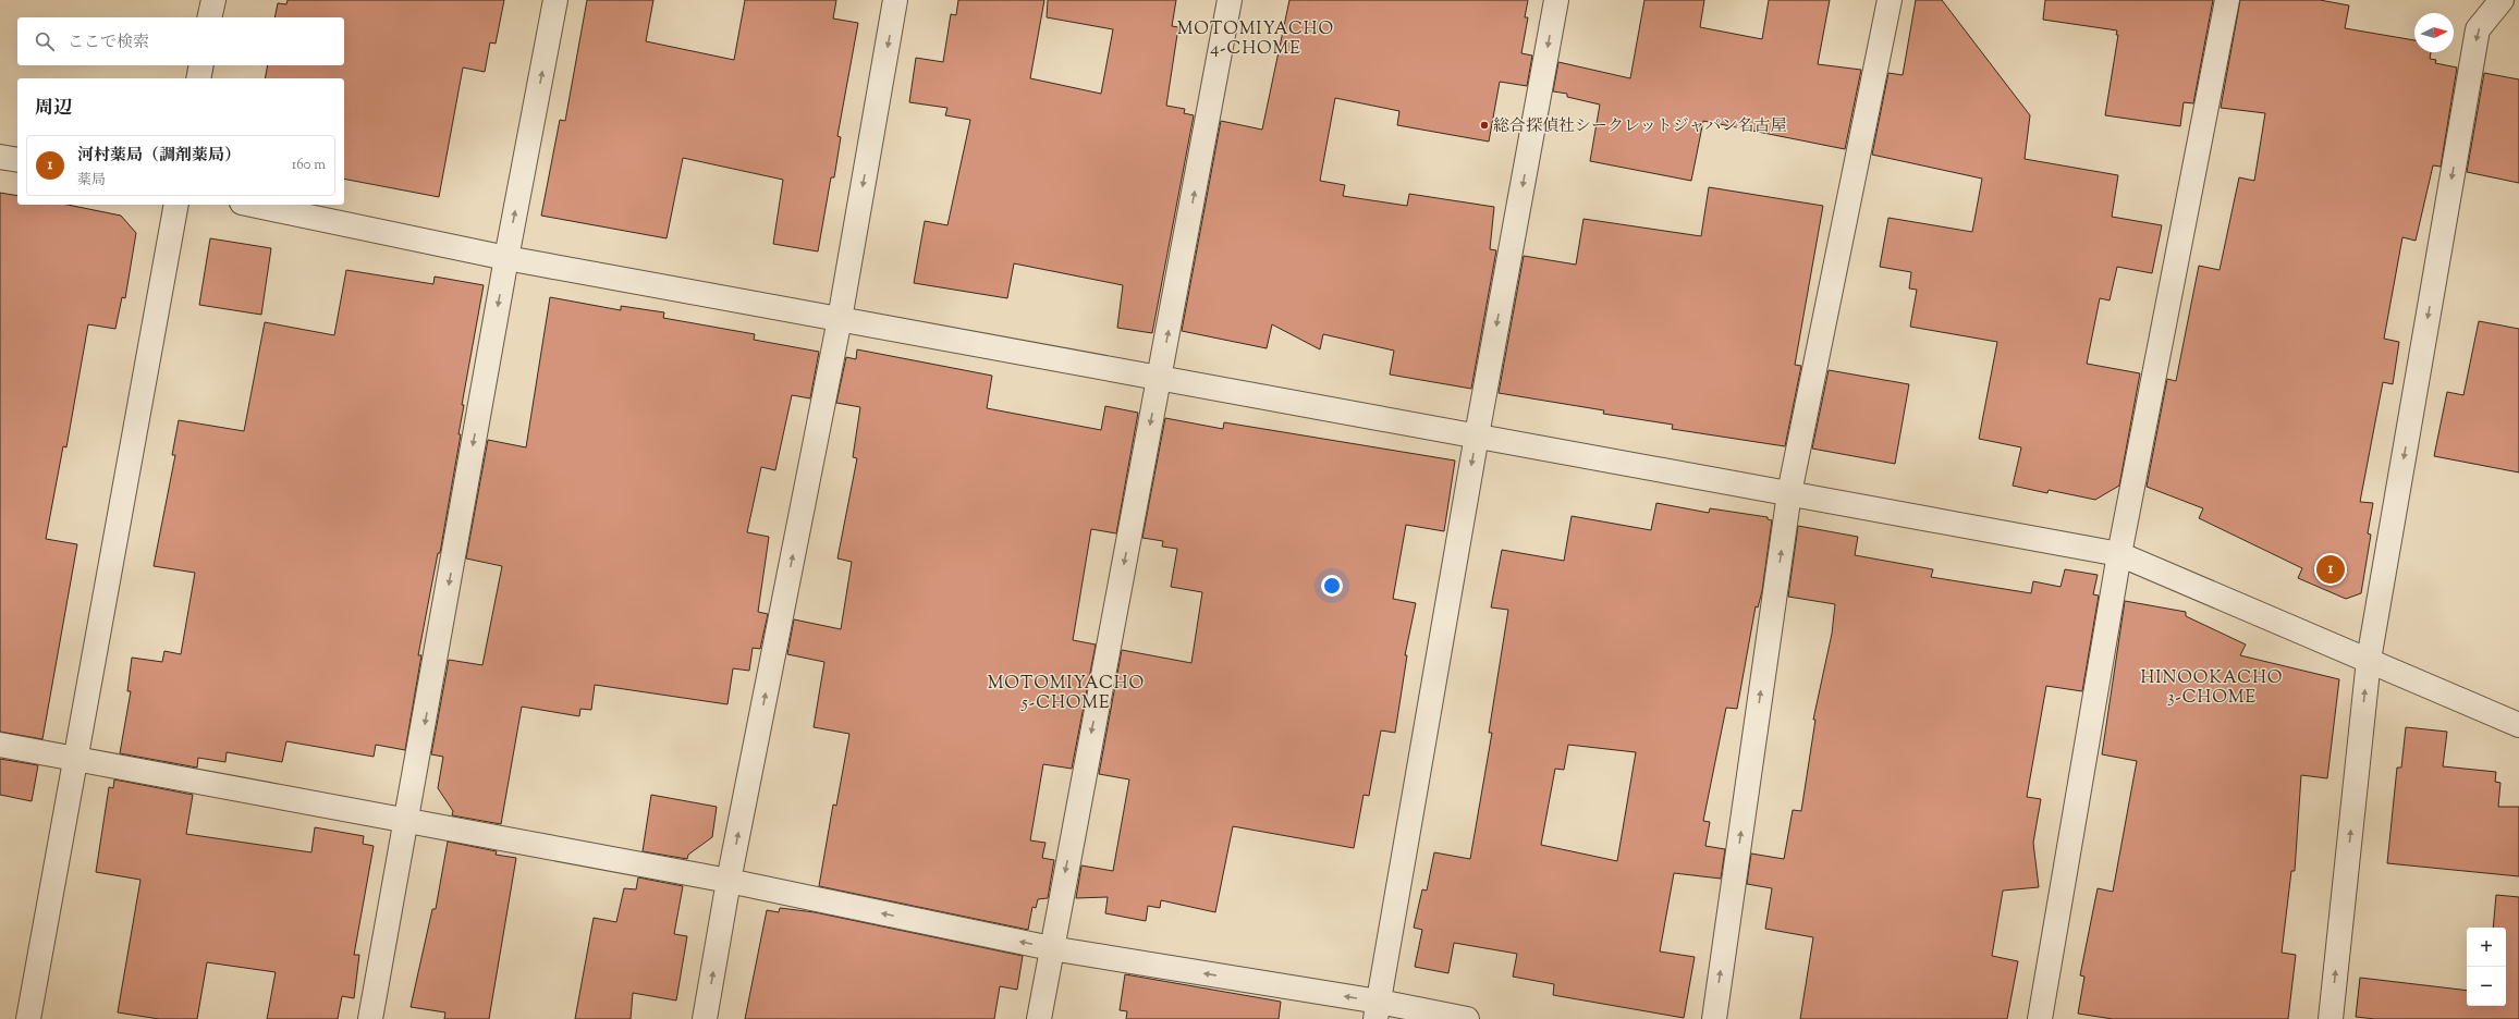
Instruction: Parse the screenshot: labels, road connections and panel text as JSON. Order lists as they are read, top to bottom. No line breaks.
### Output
{"districts":["MOTOMIYACHO 4-CHOME","HINOOKACHO 3-CHOME","MOTOMIYACHO 5-CHOME"],"places":["総合探偵社シークレットジャパン名古屋"],"north":"right","page":{"search":"ここで検索","heading":"周辺","list":[{"mark":"1","name":"河村薬局（調剤薬局）","note":"薬局","value":"160 m"}],"pins":"1","map_buttons":["+","−"]}}
